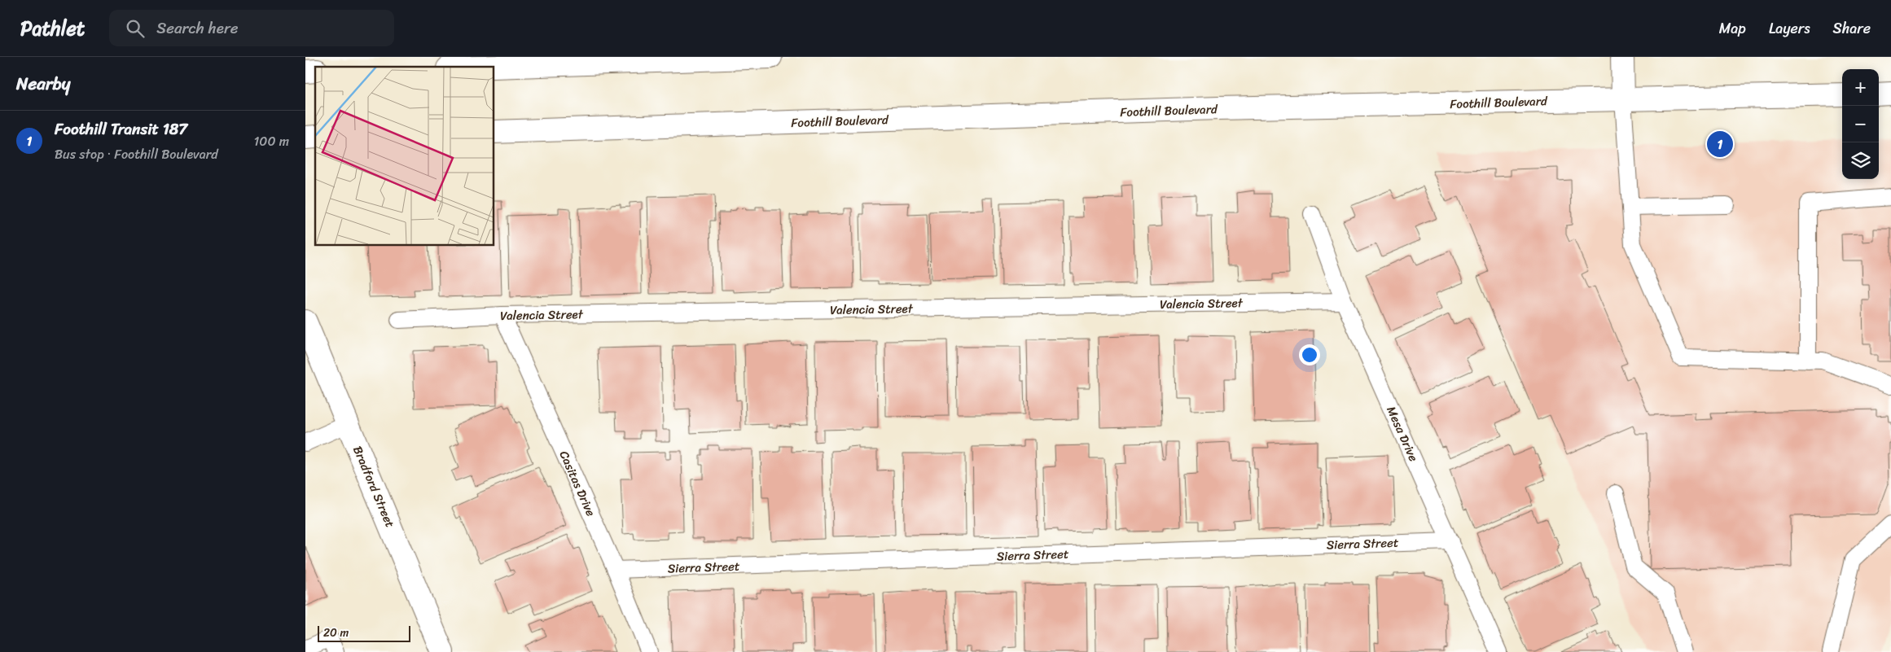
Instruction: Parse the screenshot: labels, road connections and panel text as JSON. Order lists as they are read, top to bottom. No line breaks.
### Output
{"streets":{"main road":["Foothill Boulevard","Bradford Street"],"lane":["Valencia Street","Mesa Drive","Casitas Drive","Sierra Street"]},"crossings":[["Valencia Street","Mesa Drive"],["Valencia Street","Casitas Drive"],["Mesa Drive","Sierra Street"],["Casitas Drive","Sierra Street"]],"scale_bar":"20 m","page":{"header":"Pathlet","search":"Search here","nav":["Map","Layers","Share"],"heading":"Nearby","map_buttons":["+","−"],"list":[{"mark":"1","name":"Foothill Transit 187","note":"Bus stop · Foothill Boulevard","value":"100 m"}],"pins":"1","scale":"20 m"}}
